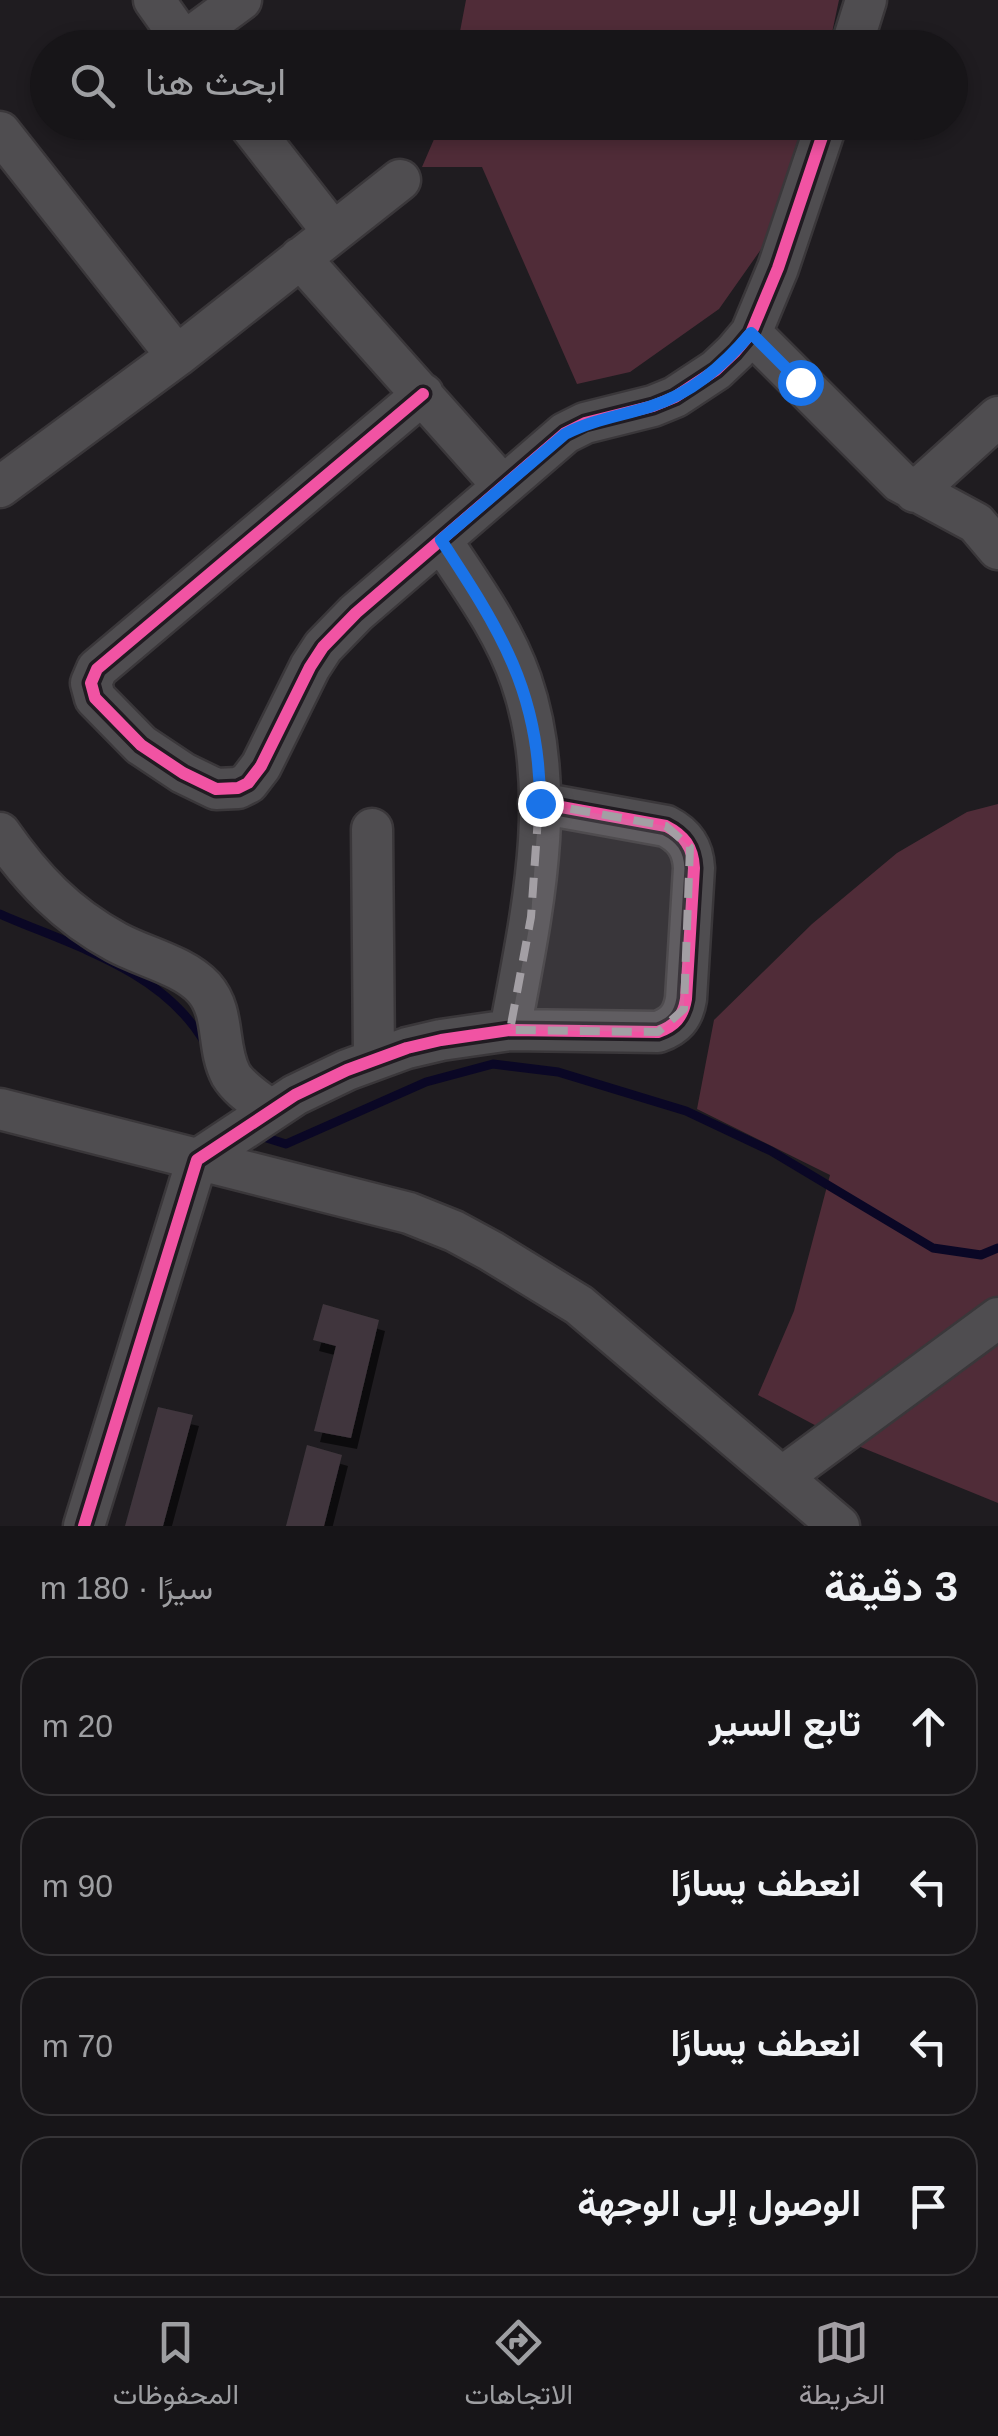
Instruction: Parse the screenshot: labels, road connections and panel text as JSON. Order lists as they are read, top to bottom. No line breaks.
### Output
{"page":{"search":"ابحث هنا","heading":["3 دقيقة","سيرًا · 180 m"],"list":[["تابع السير","20 m"],["انعطف يسارًا","90 m"],["انعطف يسارًا","70 m"],"الوصول إلى الوجهة"],"nav":["الخريطة","الاتجاهات","المحفوظات"]}}
